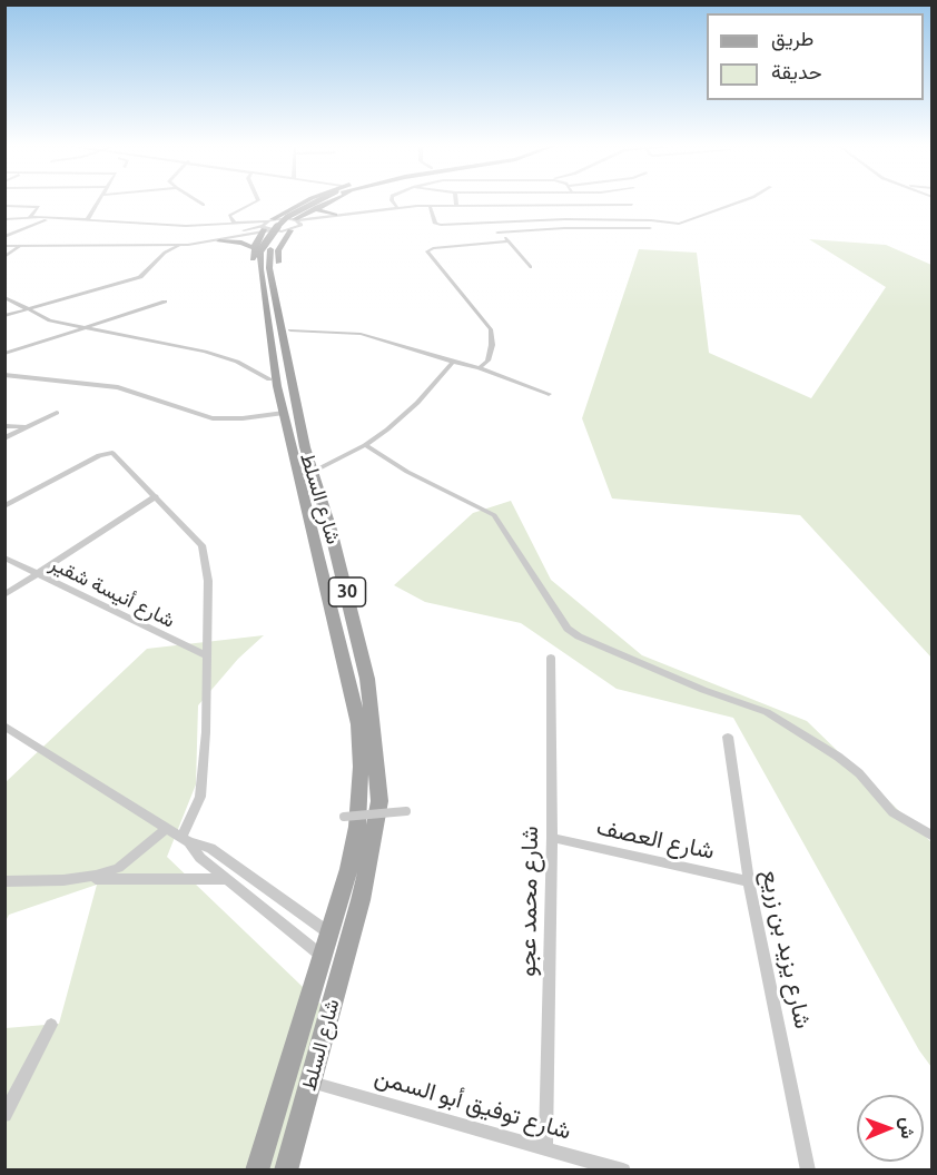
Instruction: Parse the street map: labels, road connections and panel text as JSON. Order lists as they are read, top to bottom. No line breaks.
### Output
{"streets":{"main road":["شارع السلط","30"],"street":["شارع أنيسة شقير","شارع العصف","شارع محمد عجو","شارع يزيد بن زريع","شارع توفيق أبو السمن"]},"crossings":[["شارع السلط","شارع توفيق أبو السمن"],["شارع العصف","شارع محمد عجو"],["شارع العصف","شارع يزيد بن زريع"],["شارع محمد عجو","شارع توفيق أبو السمن"]],"legend":["طريق","حديقة"],"north":"right"}
